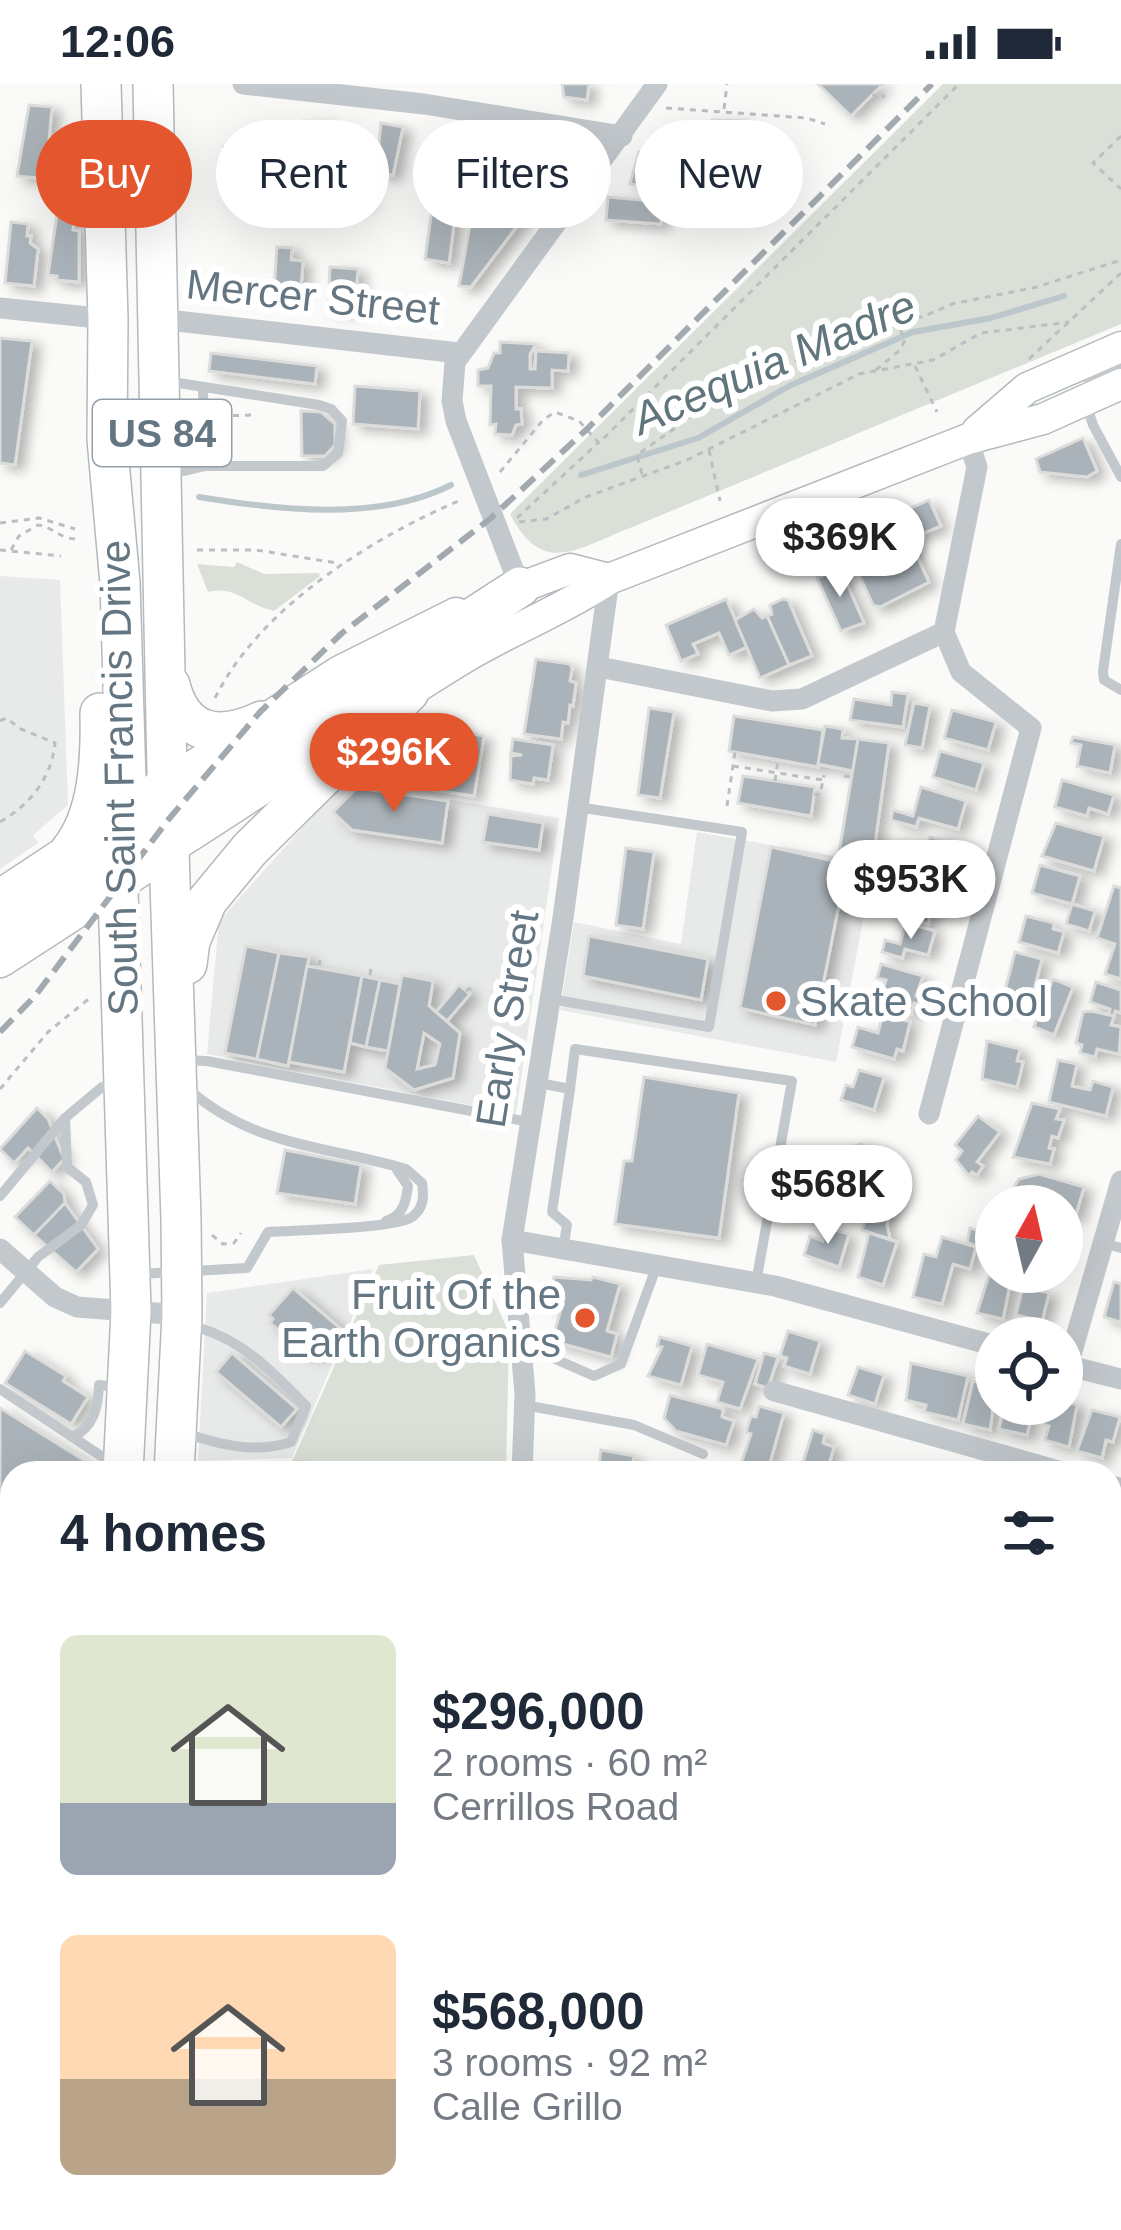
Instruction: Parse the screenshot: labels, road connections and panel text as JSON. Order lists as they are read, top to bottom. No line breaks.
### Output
{"streets":{"highway":["US 84","South Saint Francis Drive"],"street":["Mercer Street","Early Street"]},"crossings":[["Mercer Street","South Saint Francis Drive"]],"water":["Acequia Madre"],"places":["Skate School","Fruit Of the Earth Organics"],"north":"top","page":{"status":"12:06","chip":["Buy","Rent","Filters","New"],"price":["$369K","$296K","$953K","$568K"],"heading":"4 homes","list":[{"name":"$296,000","note":"2 rooms · 60 m² · Cerrillos Road"},{"name":"$568,000","note":"3 rooms · 92 m² · Calle Grillo"}]}}
